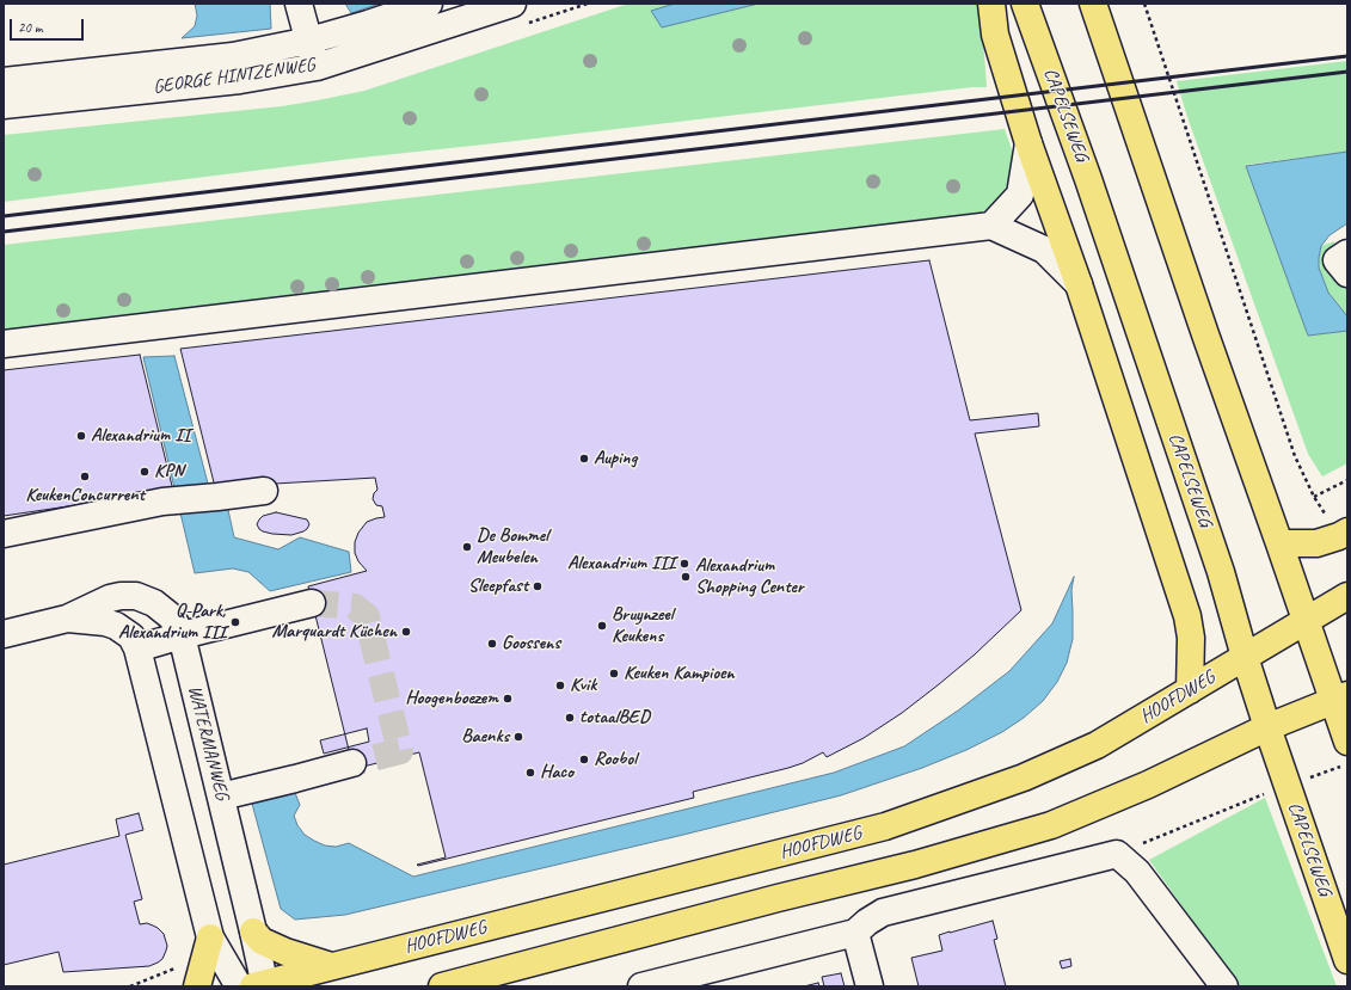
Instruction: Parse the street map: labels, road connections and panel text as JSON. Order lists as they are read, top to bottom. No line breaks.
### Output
{"streets":{"main road":["CAPELSEWEG","HOOFDWEG"],"street":["GEORGE HINTZENWEG","WATERMANWEG"]},"crossings":[["CAPELSEWEG","HOOFDWEG"],["HOOFDWEG","WATERMANWEG"]],"places":["Alexandrium II","Auping","KPN","KeukenConcurrent","De Bommel Meubelen","Alexandrium III","Alexandrium Shopping Center","Sleepfast","Q-Park, Alexandrium III","Bruynzeel Keukens","Marquardt Küchen","Goossens","Keuken Kampioen","Kvik","Hoogenboezem","totaalBED","Baenks","Roobol","Haco"],"scale_bar":"20 m"}
